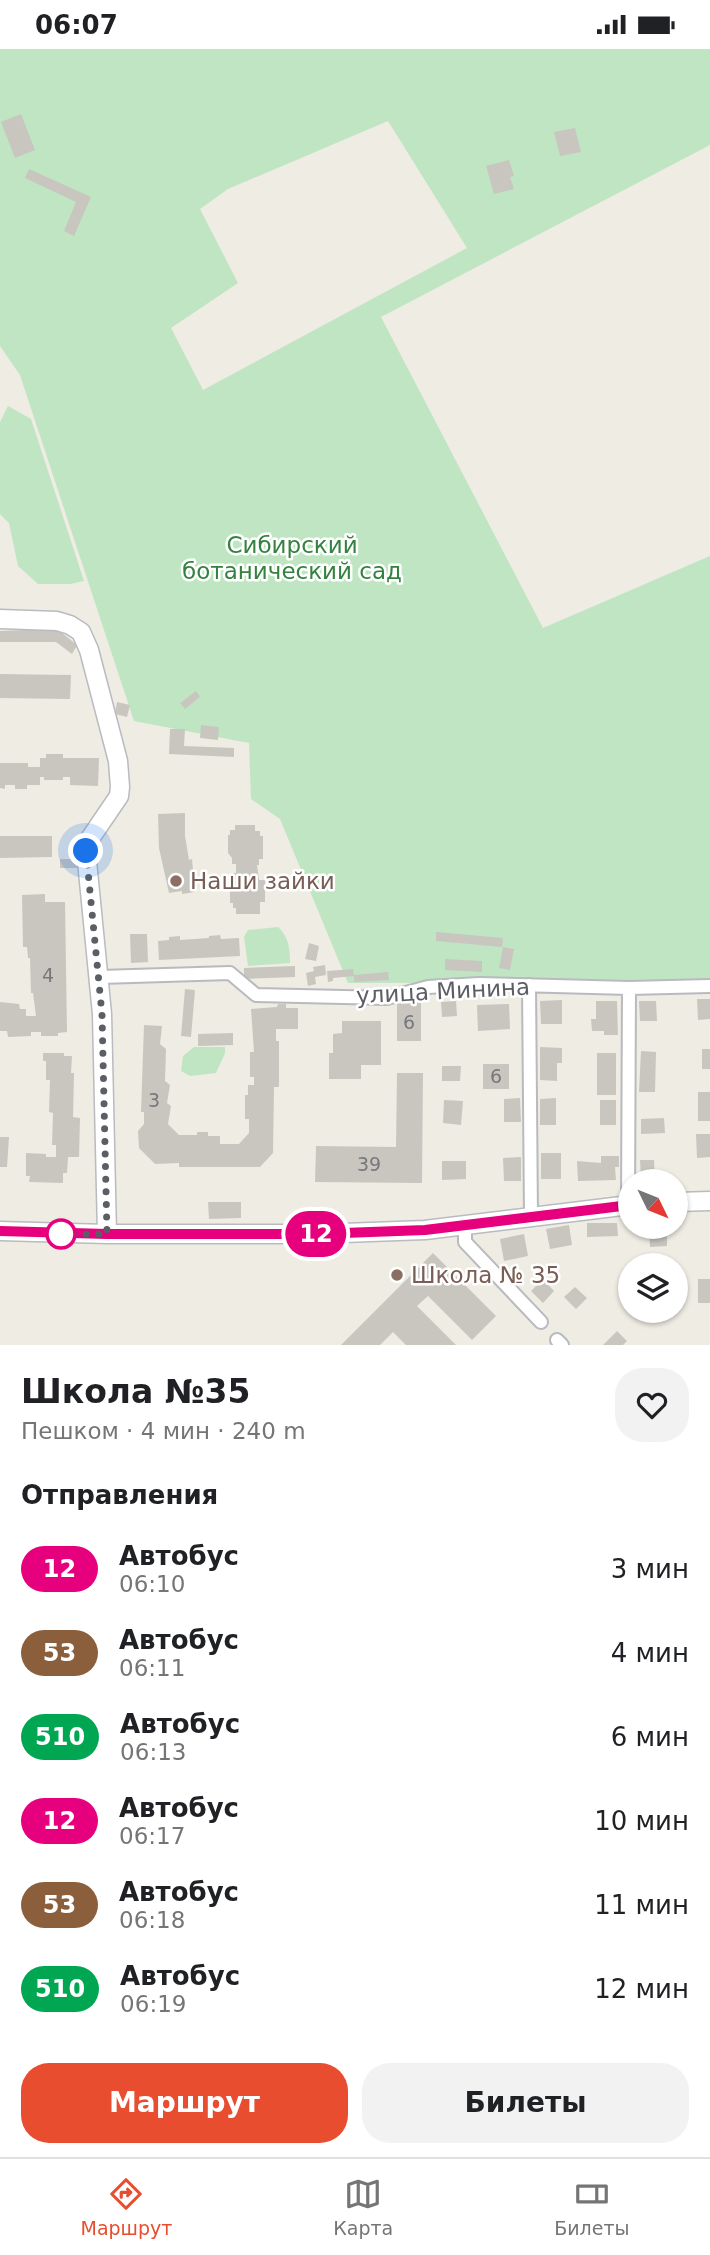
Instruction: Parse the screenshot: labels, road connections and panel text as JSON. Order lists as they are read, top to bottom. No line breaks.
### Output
{"streets":{"street":["улица Минина"]},"parks":["Сибирский ботанический сад"],"places":["Наши зайки","Школа № 35"],"lines":["bus line 12"],"house_numbers":["4","6","6","3","39"],"north":"bottom right","page":{"status":"06:07","on_map":"12","heading":[["Школа №35","Пешком · 4 мин · 240 m"],"Отправления"],"list":[{"mark":"12","name":"Автобус","note":"06:10","value":"3 мин"},{"mark":"53","name":"Автобус","note":"06:11","value":"4 мин"},{"mark":"510","name":"Автобус","note":"06:13","value":"6 мин"},{"mark":"12","name":"Автобус","note":"06:17","value":"10 мин"},{"mark":"53","name":"Автобус","note":"06:18","value":"11 мин"},{"mark":"510","name":"Автобус","note":"06:19","value":"12 мин"}],"buttons":["Маршрут","Билеты"],"tabs":["Маршрут","Карта","Билеты"]}}
